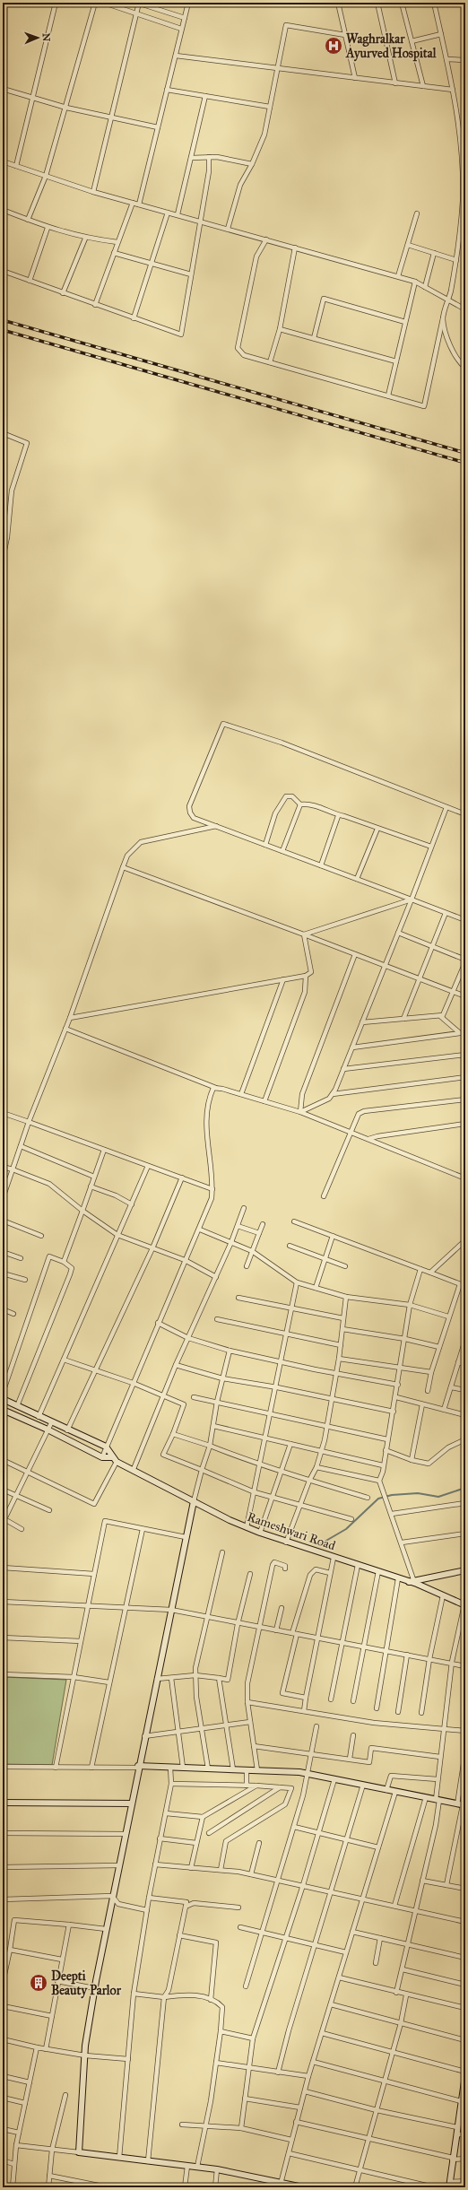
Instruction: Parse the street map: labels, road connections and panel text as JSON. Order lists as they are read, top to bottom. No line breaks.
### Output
{"streets":{"street":["Rameshwari Road"]},"places":{"hospital":["Waghralkar Ayurved Hospital"],"building":["Deepti Beauty Parlor"]},"north":"right"}
